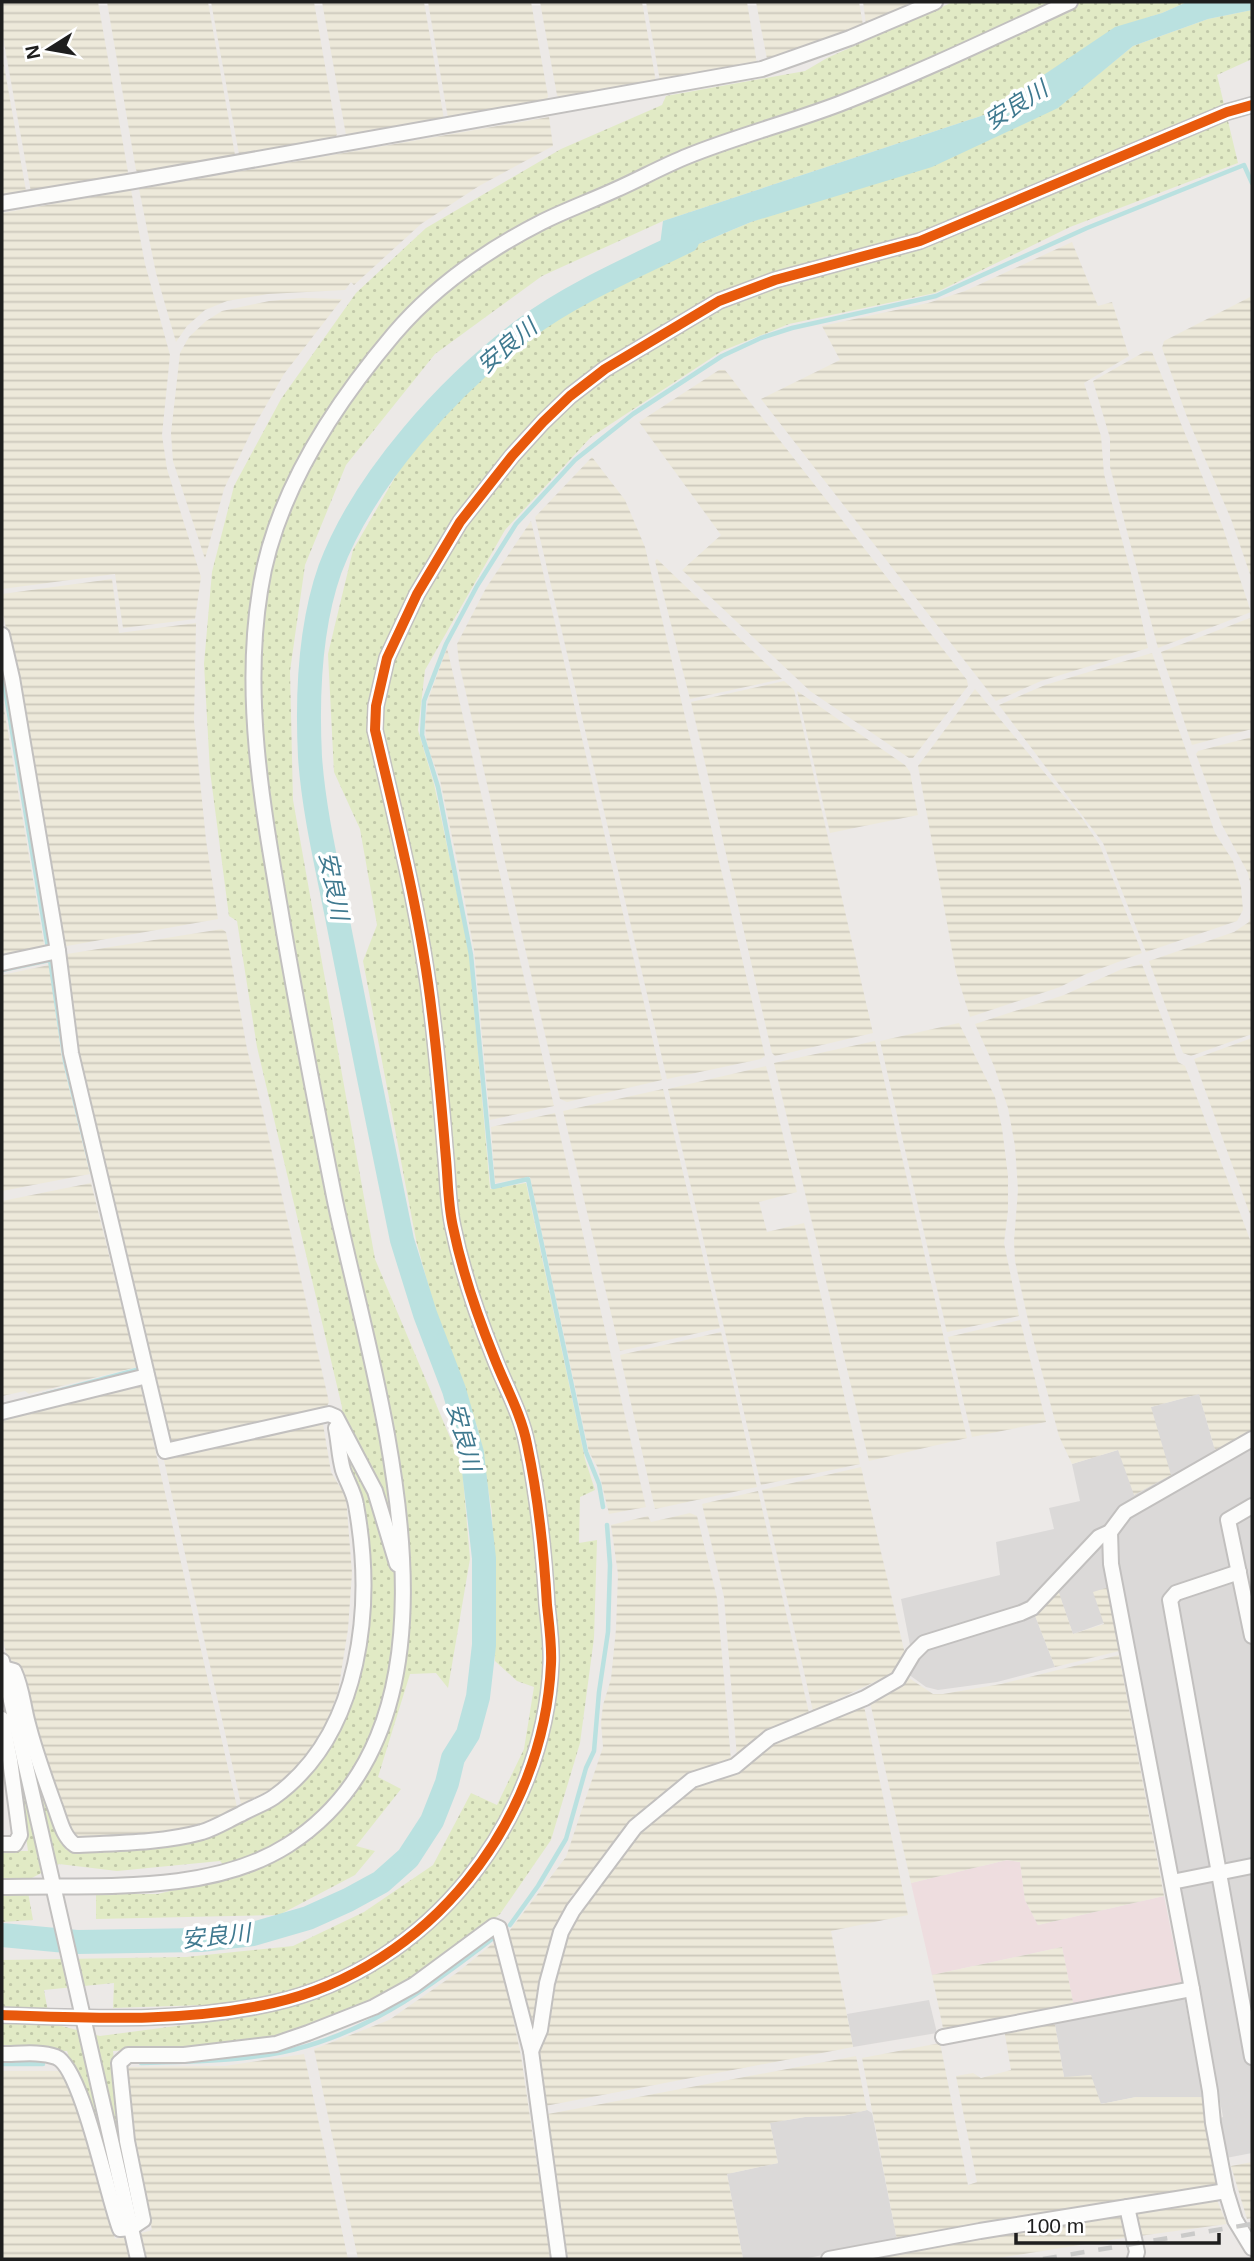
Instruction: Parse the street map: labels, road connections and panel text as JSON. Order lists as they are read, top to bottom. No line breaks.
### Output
{"water":["安良川"],"scale_bar":"100 m","north":"left"}
